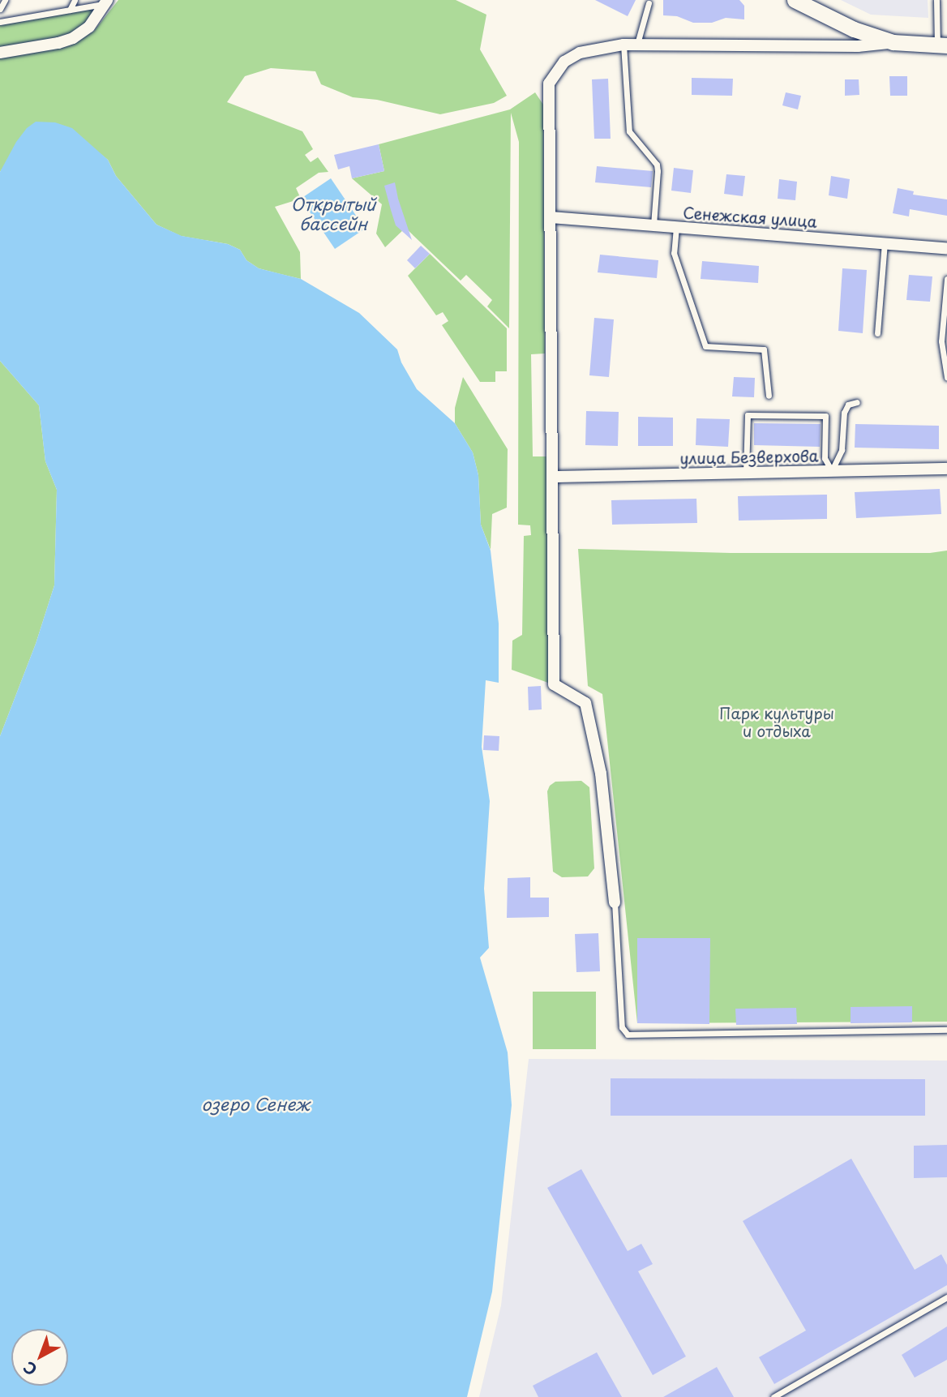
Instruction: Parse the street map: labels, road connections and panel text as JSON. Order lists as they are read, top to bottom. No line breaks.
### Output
{"streets":{"street":["Сенежская улица","улица Безверхова"]},"water":["Открытый бассейн","озеро Сенеж"],"parks":["Парк культуры и отдыха"],"north":"bottom left"}
